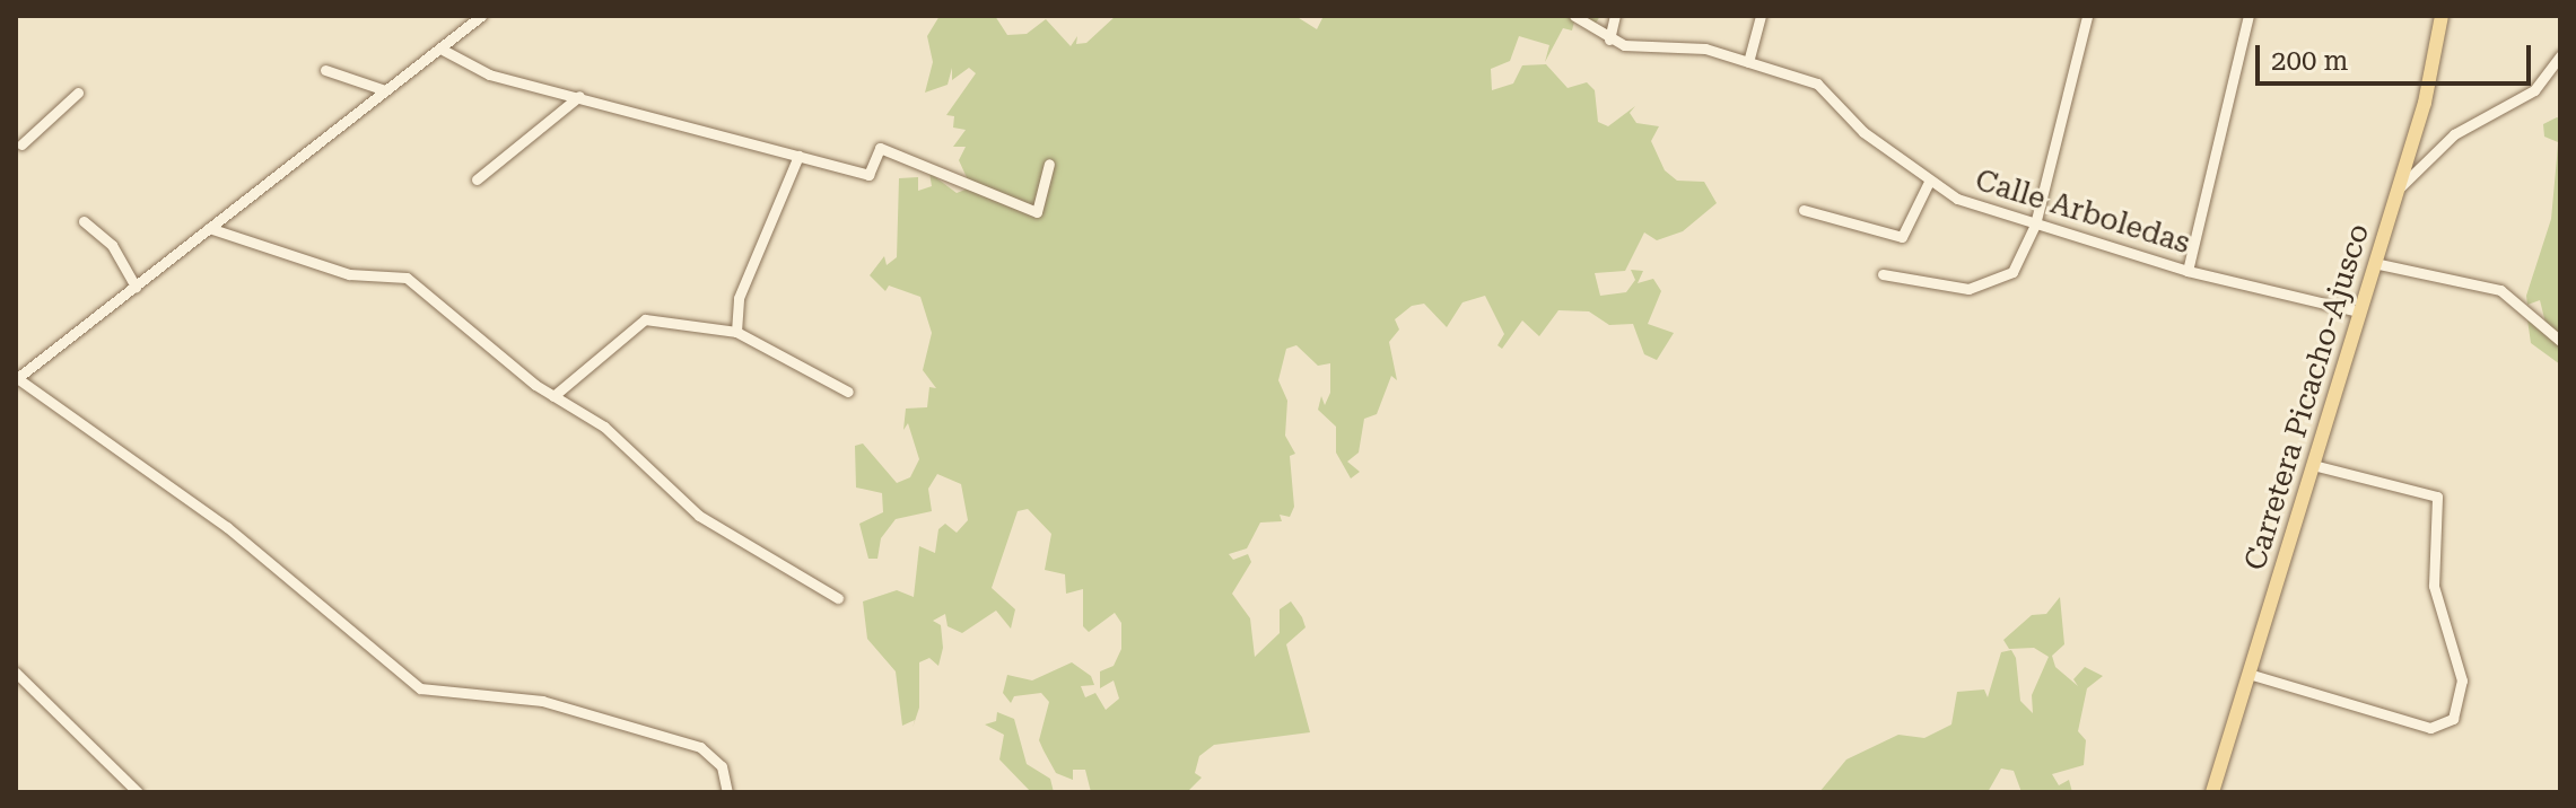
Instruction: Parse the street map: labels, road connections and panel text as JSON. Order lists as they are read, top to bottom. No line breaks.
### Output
{"streets":{"main road":["Carretera Picacho-Ajusco"],"street":["Calle Arboledas"]},"crossings":[["Calle Arboledas","Carretera Picacho-Ajusco"]],"scale_bar":"200 m"}
